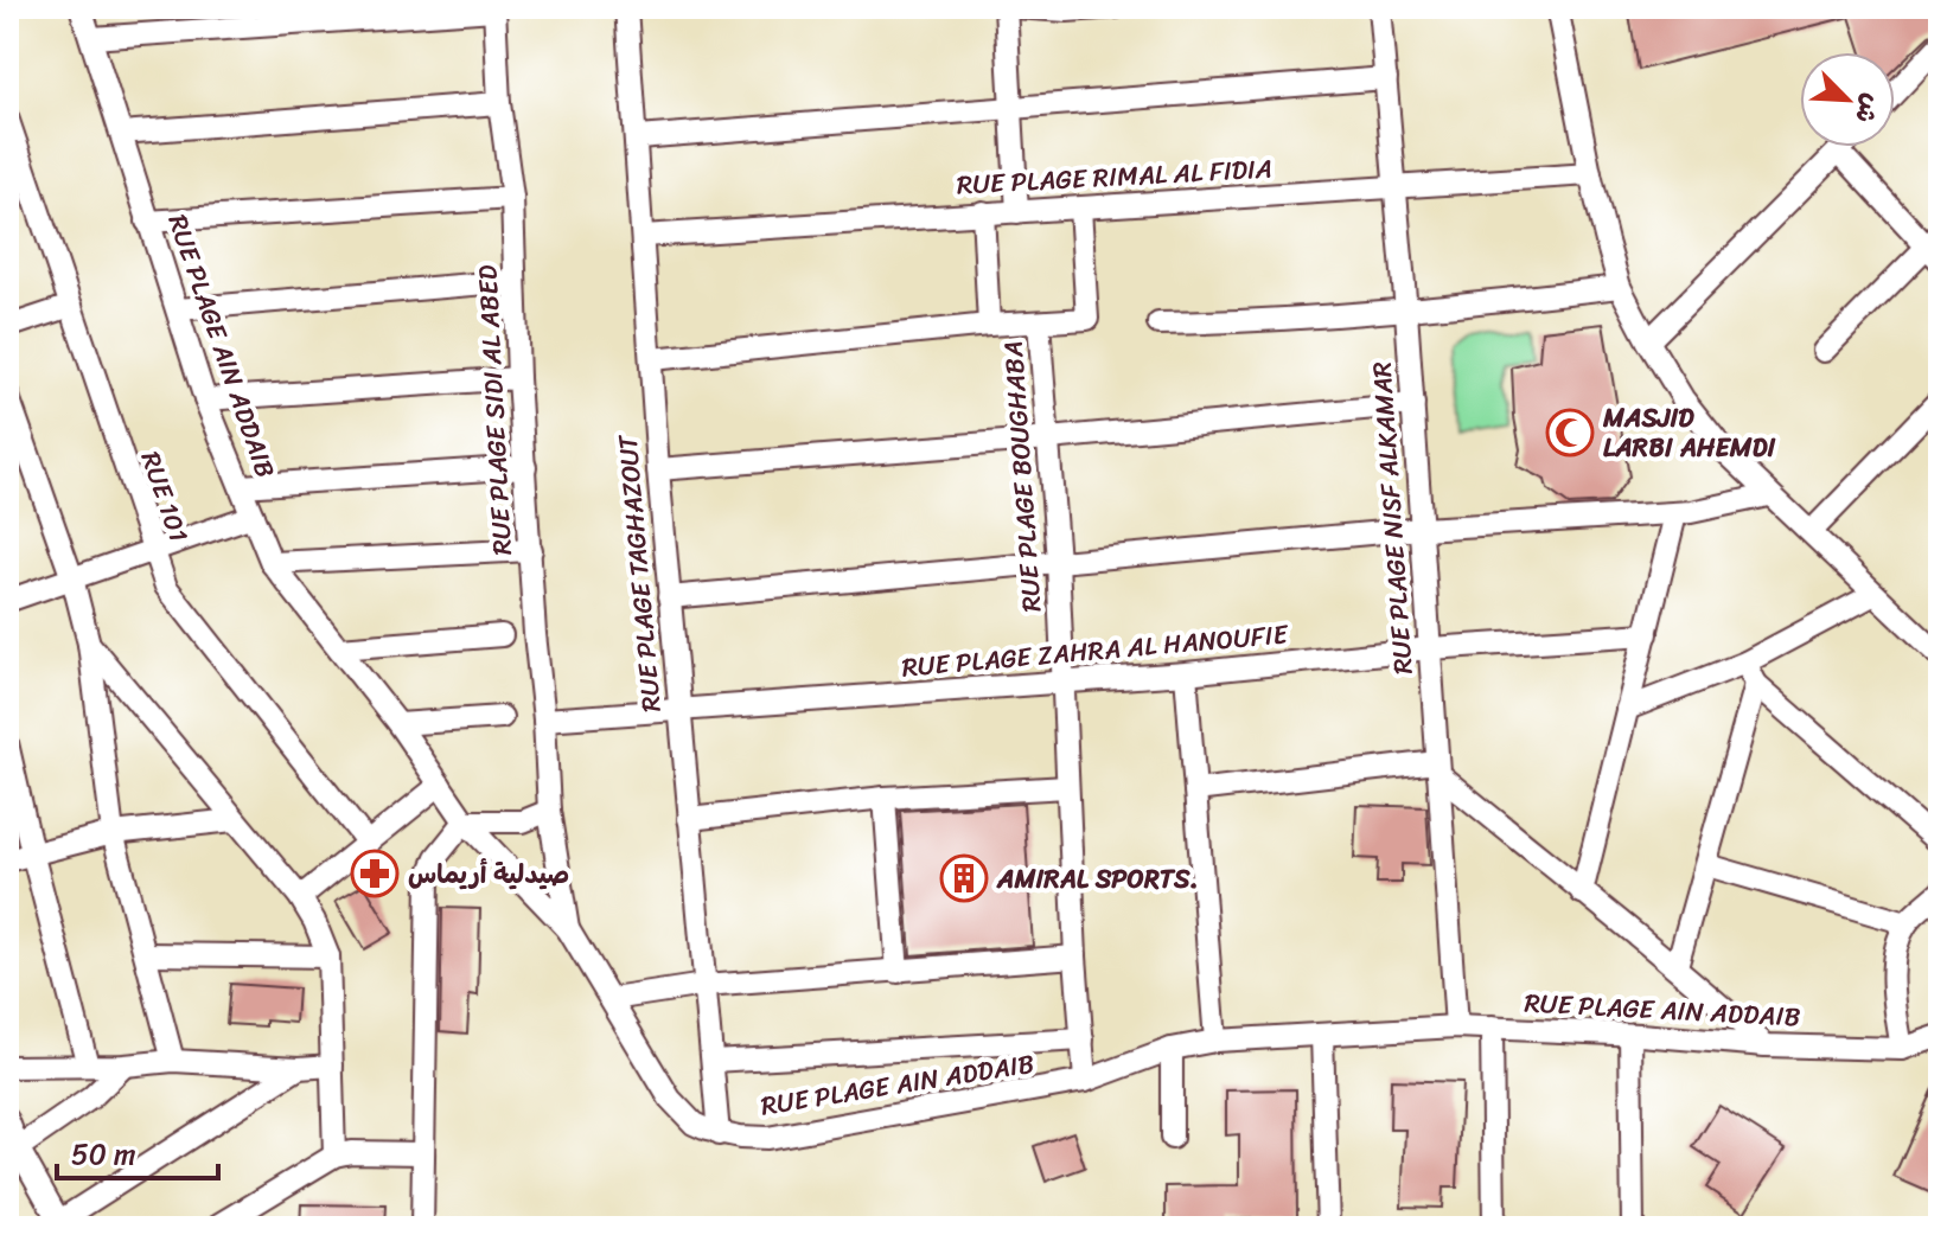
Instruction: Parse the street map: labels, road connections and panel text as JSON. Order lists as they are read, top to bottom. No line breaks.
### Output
{"streets":{"street":["RUE PLAGE RIMAL AL FIDIA","RUE PLAGE AIN ADDAIB","RUE PLAGE SIDI AL ABED","RUE PLAGE BOUGHABA","RUE 101","RUE PLAGE NISF ALKAMAR","RUE PLAGE TAGHAZOUT","RUE PLAGE ZAHRA AL HANOUFIE"]},"crossings":[["RUE PLAGE RIMAL AL FIDIA","RUE PLAGE BOUGHABA"],["RUE PLAGE RIMAL AL FIDIA","RUE PLAGE NISF ALKAMAR"],["RUE PLAGE RIMAL AL FIDIA","RUE PLAGE TAGHAZOUT"],["RUE PLAGE AIN ADDAIB","RUE PLAGE SIDI AL ABED"],["RUE PLAGE AIN ADDAIB","RUE PLAGE BOUGHABA"],["RUE PLAGE AIN ADDAIB","RUE PLAGE NISF ALKAMAR"],["RUE PLAGE AIN ADDAIB","RUE PLAGE TAGHAZOUT"],["RUE PLAGE SIDI AL ABED","RUE PLAGE ZAHRA AL HANOUFIE"],["RUE PLAGE BOUGHABA","RUE PLAGE ZAHRA AL HANOUFIE"],["RUE PLAGE NISF ALKAMAR","RUE PLAGE ZAHRA AL HANOUFIE"],["RUE PLAGE TAGHAZOUT","RUE PLAGE ZAHRA AL HANOUFIE"]],"places":{"mosque":["MASJID LARBI AHEMDI"],"pharmacy":["صيدلية أريماس"],"building":["AMIRAL SPORTS."]},"scale_bar":"50 m","north":"bottom right"}
